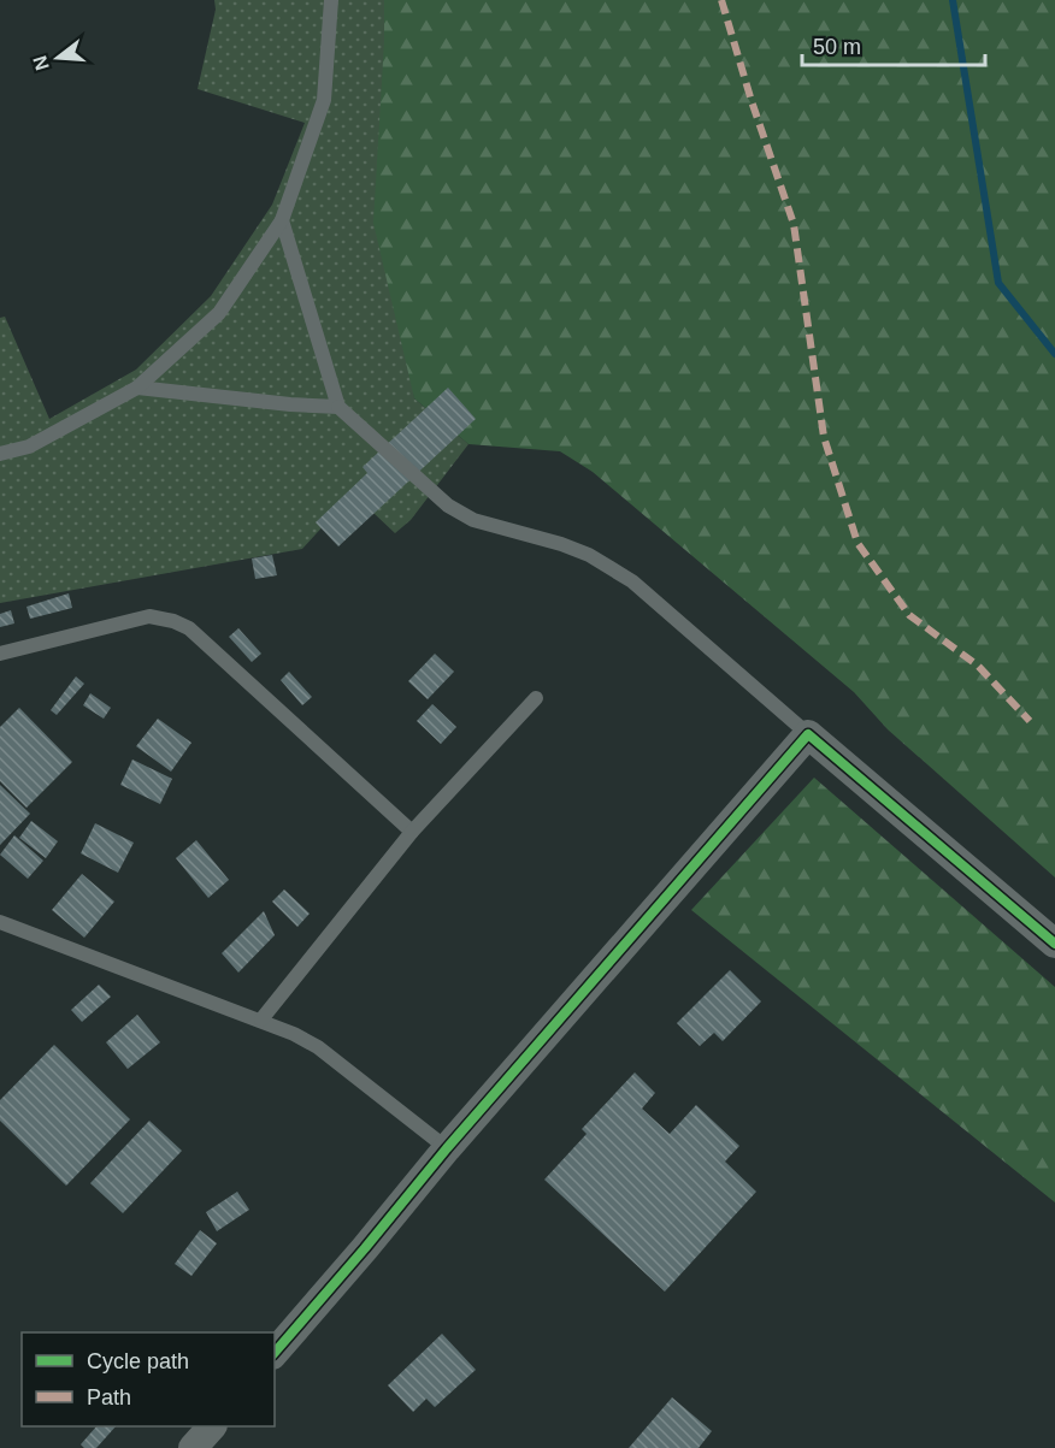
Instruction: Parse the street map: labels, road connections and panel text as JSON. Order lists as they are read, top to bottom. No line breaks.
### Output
{"legend":["Cycle path","Path"],"scale_bar":"50 m","north":"left"}
